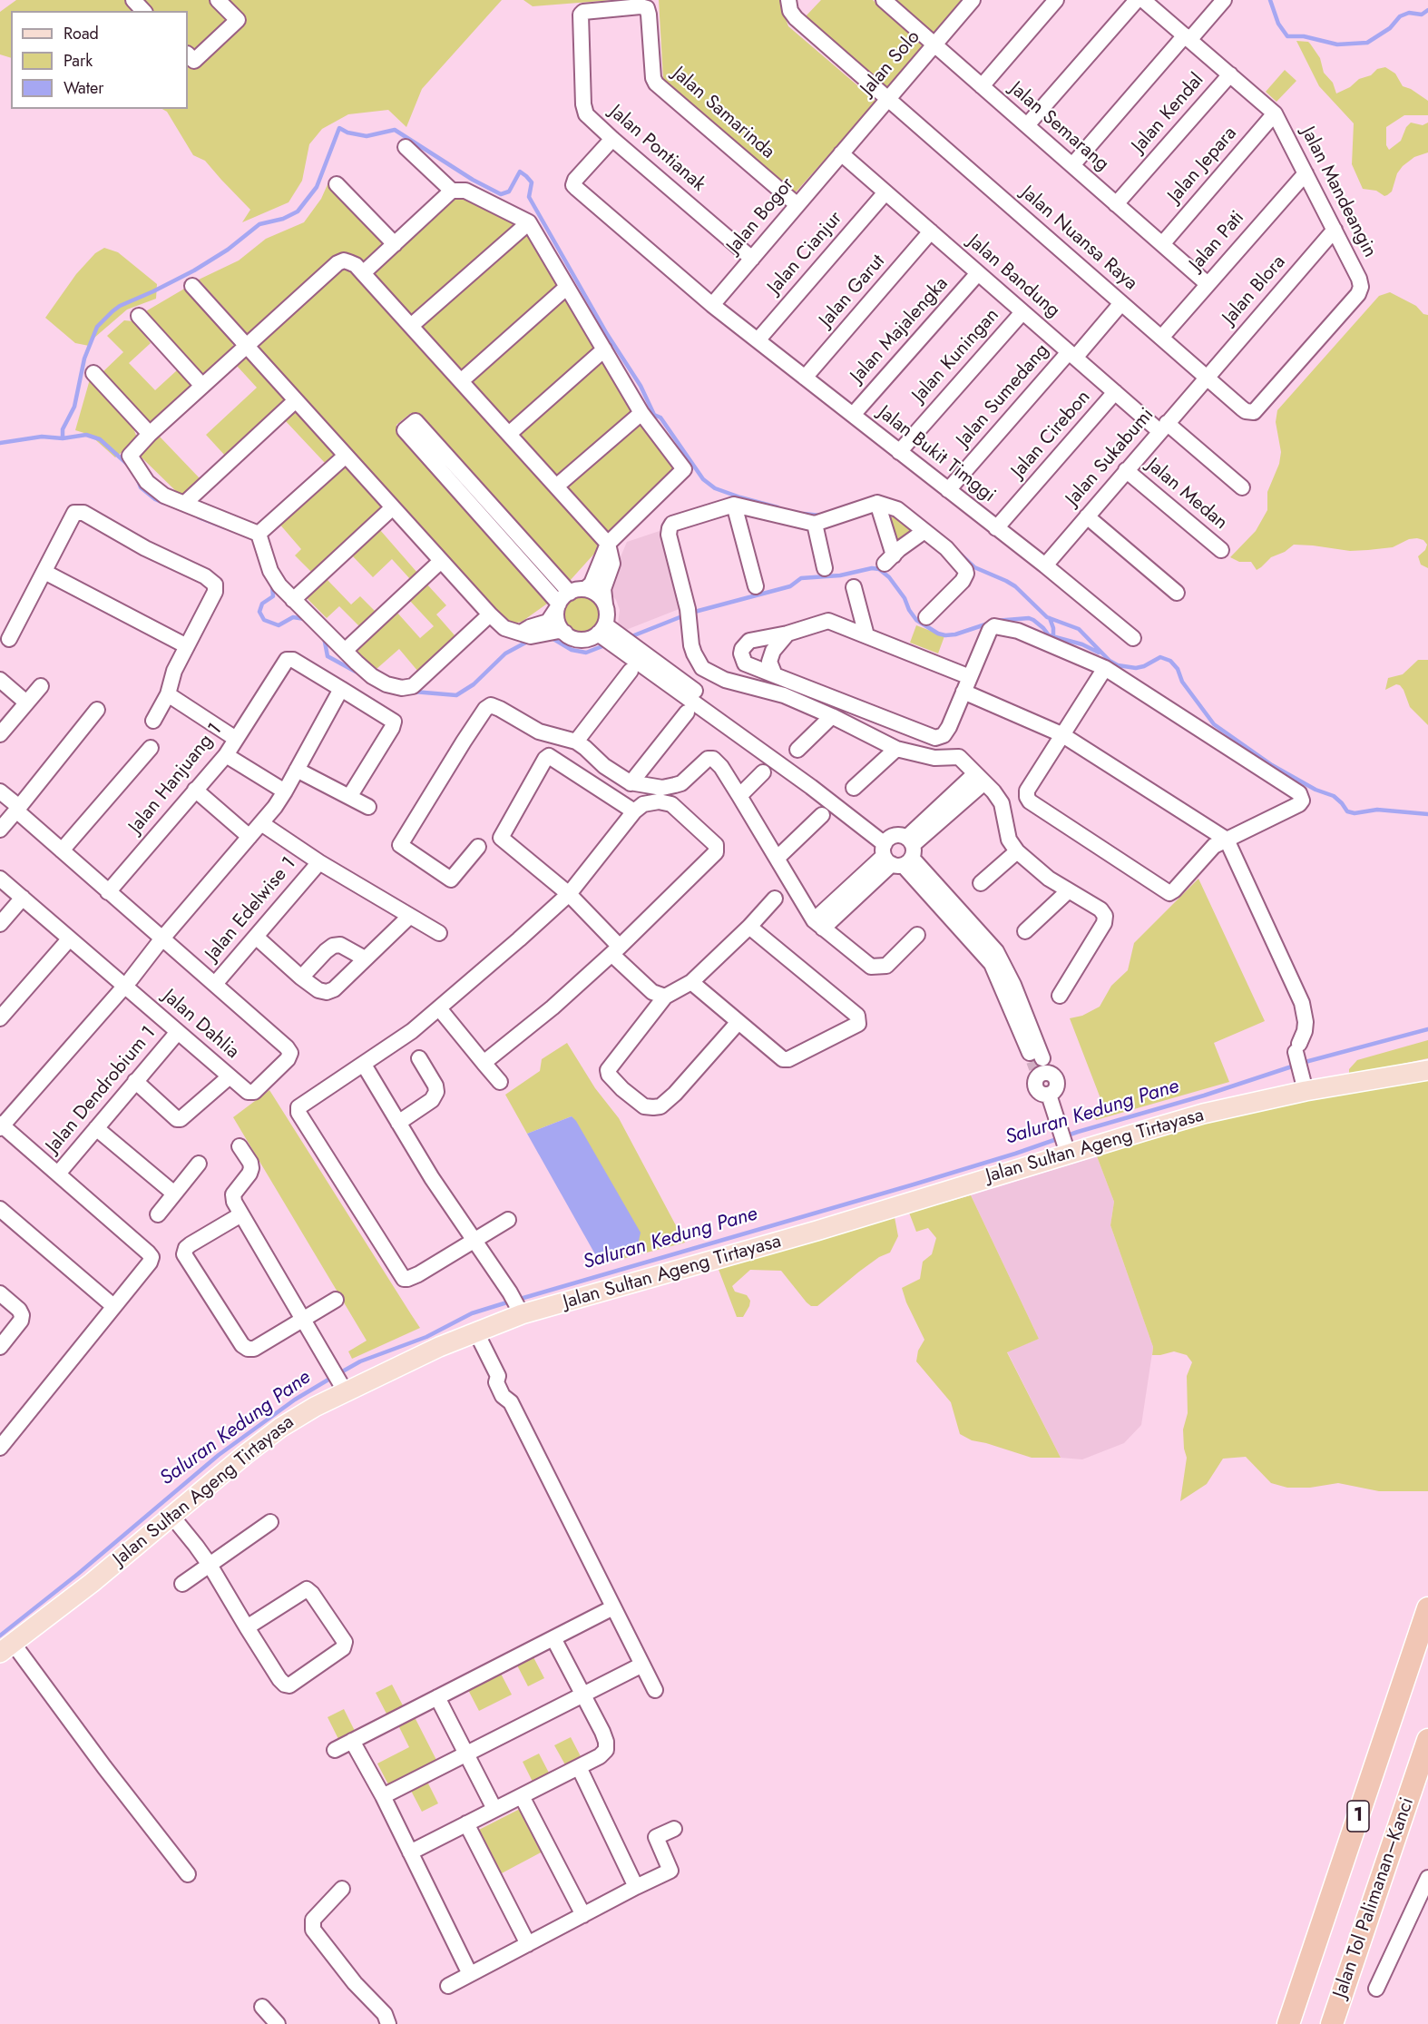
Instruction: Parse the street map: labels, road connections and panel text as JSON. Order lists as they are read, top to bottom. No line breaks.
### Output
{"streets":{"highway":["1","Jalan Tol Palimanan–Kanci"],"main road":["Jalan Sultan Ageng Tirtayasa"],"street":["Jalan Solo","Jalan Samarinda","Jalan Kendal","Jalan Semarang","Jalan Pontianak","Jalan Jepara","Jalan Mandeangin","Jalan Bogor","Jalan Nuansa Raya","Jalan Pati","Jalan Cianjur","Jalan Bandung","Jalan Blora","Jalan Garut","Jalan Majalengka","Jalan Kuningan","Jalan Sumedang","Jalan Cirebon","Jalan Bukit Timggi","Jalan Sukabumi","Jalan Medan","Jalan Hanjuang 1","Jalan Edelwise 1","Jalan Dahlia","Jalan Dendrobium 1"]},"crossings":[["Jalan Solo","Jalan Semarang"],["Jalan Solo","Jalan Bogor"],["Jalan Solo","Jalan Nuansa Raya"],["Jalan Solo","Jalan Bandung"],["Jalan Samarinda","Jalan Pontianak"],["Jalan Samarinda","Jalan Bogor"],["Jalan Kendal","Jalan Semarang"],["Jalan Kendal","Jalan Mandeangin"],["Jalan Semarang","Jalan Jepara"],["Jalan Semarang","Jalan Pati"],["Jalan Pontianak","Jalan Bogor"],["Jalan Pontianak","Jalan Bukit Timggi"],["Jalan Jepara","Jalan Mandeangin"],["Jalan Mandeangin","Jalan Nuansa Raya"],["Jalan Mandeangin","Jalan Pati"],["Jalan Mandeangin","Jalan Blora"],["Jalan Bogor","Jalan Bandung"],["Jalan Bogor","Jalan Bukit Timggi"],["Jalan Nuansa Raya","Jalan Pati"],["Jalan Nuansa Raya","Jalan Blora"],["Jalan Nuansa Raya","Jalan Sumedang"],["Jalan Nuansa Raya","Jalan Sukabumi"],["Jalan Cianjur","Jalan Bandung"],["Jalan Cianjur","Jalan Bukit Timggi"],["Jalan Bandung","Jalan Garut"],["Jalan Bandung","Jalan Majalengka"],["Jalan Bandung","Jalan Kuningan"],["Jalan Bandung","Jalan Sumedang"],["Jalan Bandung","Jalan Cirebon"],["Jalan Bandung","Jalan Sukabumi"],["Jalan Blora","Jalan Sukabumi"],["Jalan Garut","Jalan Bukit Timggi"],["Jalan Majalengka","Jalan Bukit Timggi"],["Jalan Kuningan","Jalan Bukit Timggi"],["Jalan Sumedang","Jalan Bukit Timggi"],["Jalan Cirebon","Jalan Bukit Timggi"],["Jalan Bukit Timggi","Jalan Sukabumi"],["Jalan Sukabumi","Jalan Medan"],["Jalan Edelwise 1","Jalan Dahlia"],["Jalan Dahlia","Jalan Dendrobium 1"]],"water":["Saluran Kedung Pane"],"legend":["Road","Park","Water"]}
